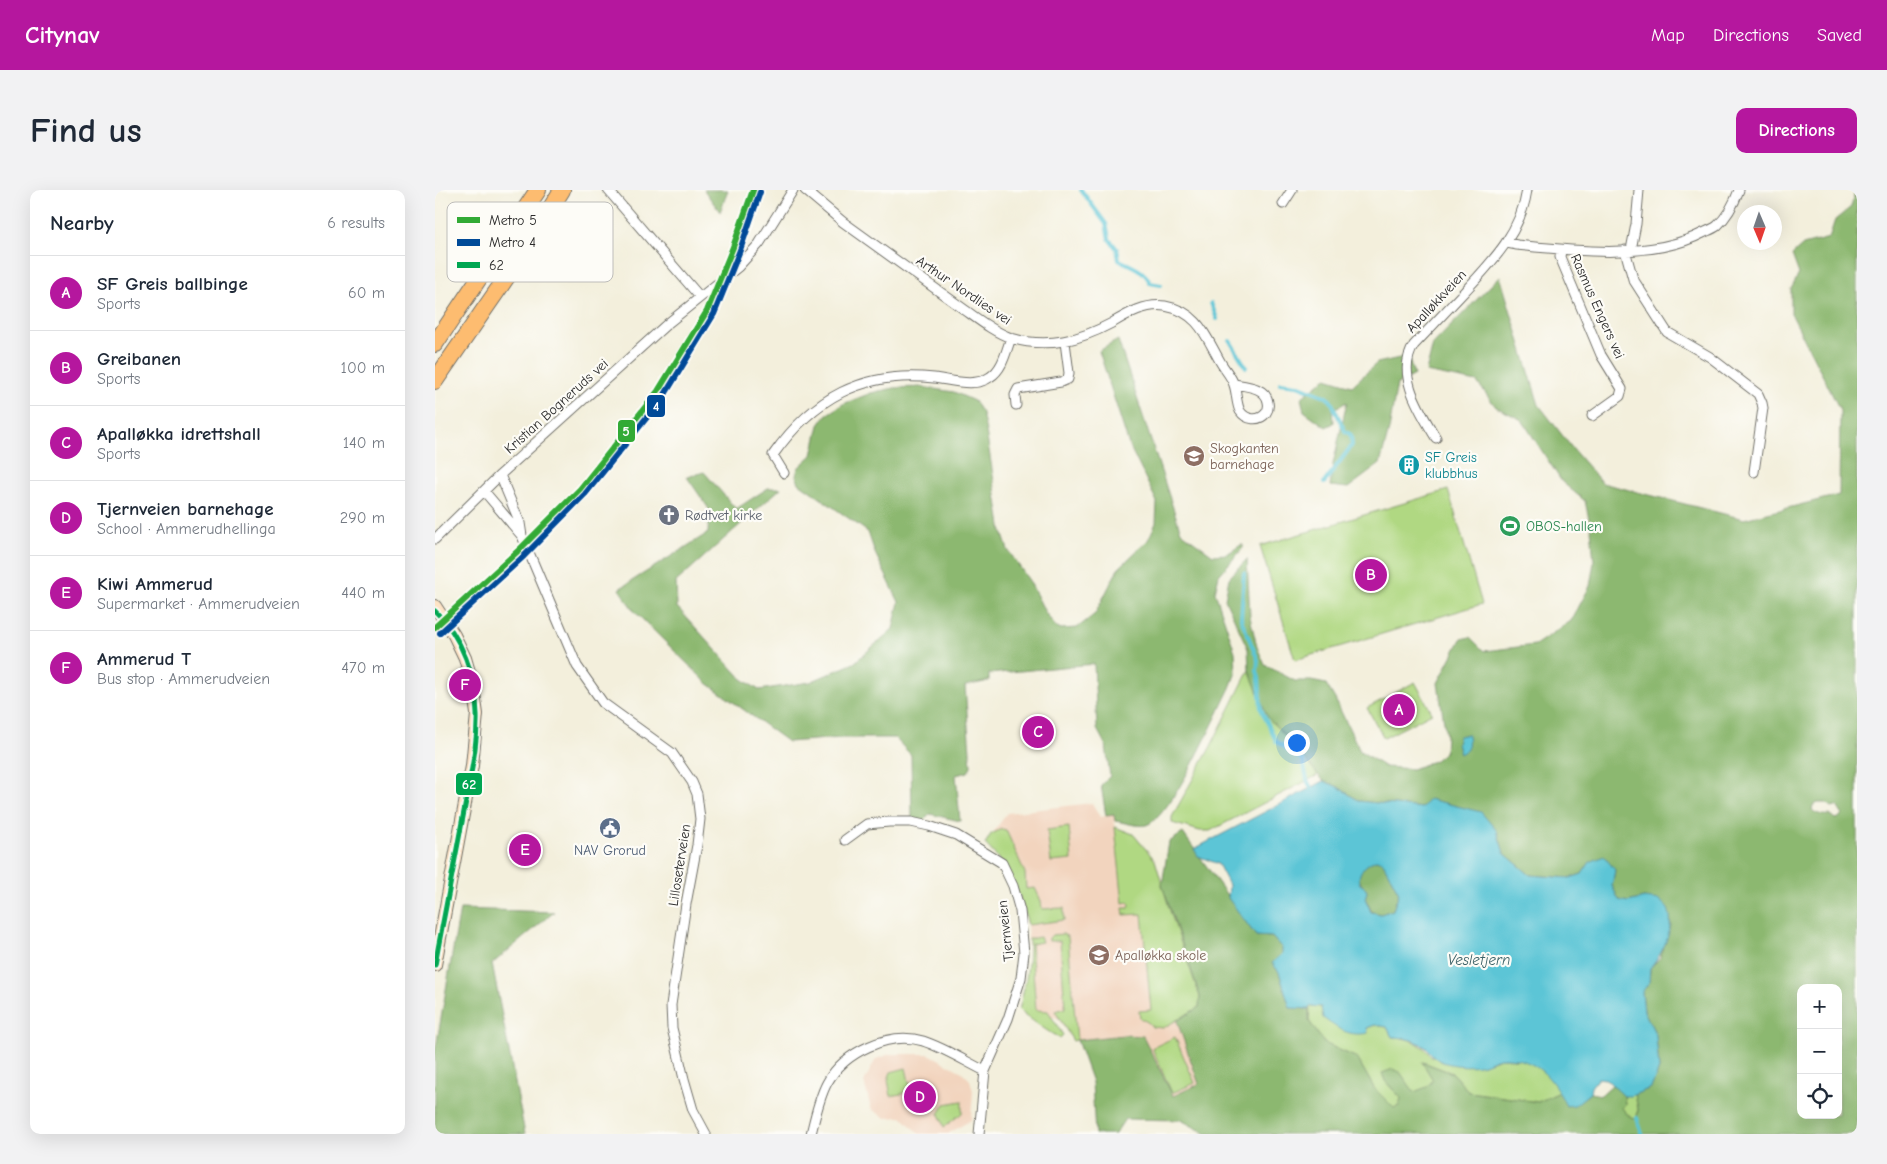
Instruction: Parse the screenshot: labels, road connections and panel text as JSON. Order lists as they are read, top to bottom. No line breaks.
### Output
{"streets":{"street":["Arthur Nordlies vei","Apalløkkveien","Rasmus Engers vei","Kristian Bogneruds vei","Lilloseterveien","Tjernveien"]},"crossings":[["Apalløkkveien","Rasmus Engers vei"],["Kristian Bogneruds vei","Lilloseterveien"]],"water":["Vesletjern"],"places":{"school or university":["Skogkanten barnehage","Apalløkka skole"],"building":["SF Greis klubbhus"],"church":["Rødtvet kirke"],"sports":["OBOS-hallen"],"public building":["NAV Grorud"]},"lines":["metro line 5","metro line 4","transit line 62"],"legend":["Metro 5","Metro 4","62"],"north":"bottom","page":{"header":"Citynav","nav":["Map","Directions","Saved"],"buttons":"Directions","title":"Find us","heading":["Nearby","6 results"],"list":[{"mark":"A","name":"SF Greis ballbinge","note":"Sports","value":"60 m"},{"mark":"B","name":"Greibanen","note":"Sports","value":"100 m"},{"mark":"C","name":"Apalløkka idrettshall","note":"Sports","value":"140 m"},{"mark":"D","name":"Tjernveien barnehage","note":"School · Ammerudhellinga","value":"290 m"},{"mark":"E","name":"Kiwi Ammerud","note":"Supermarket · Ammerudveien","value":"440 m"},{"mark":"F","name":"Ammerud T","note":"Bus stop · Ammerudveien","value":"470 m"}],"pins":["B","F","A","C","E","D"],"map_buttons":["+","−"]}}
